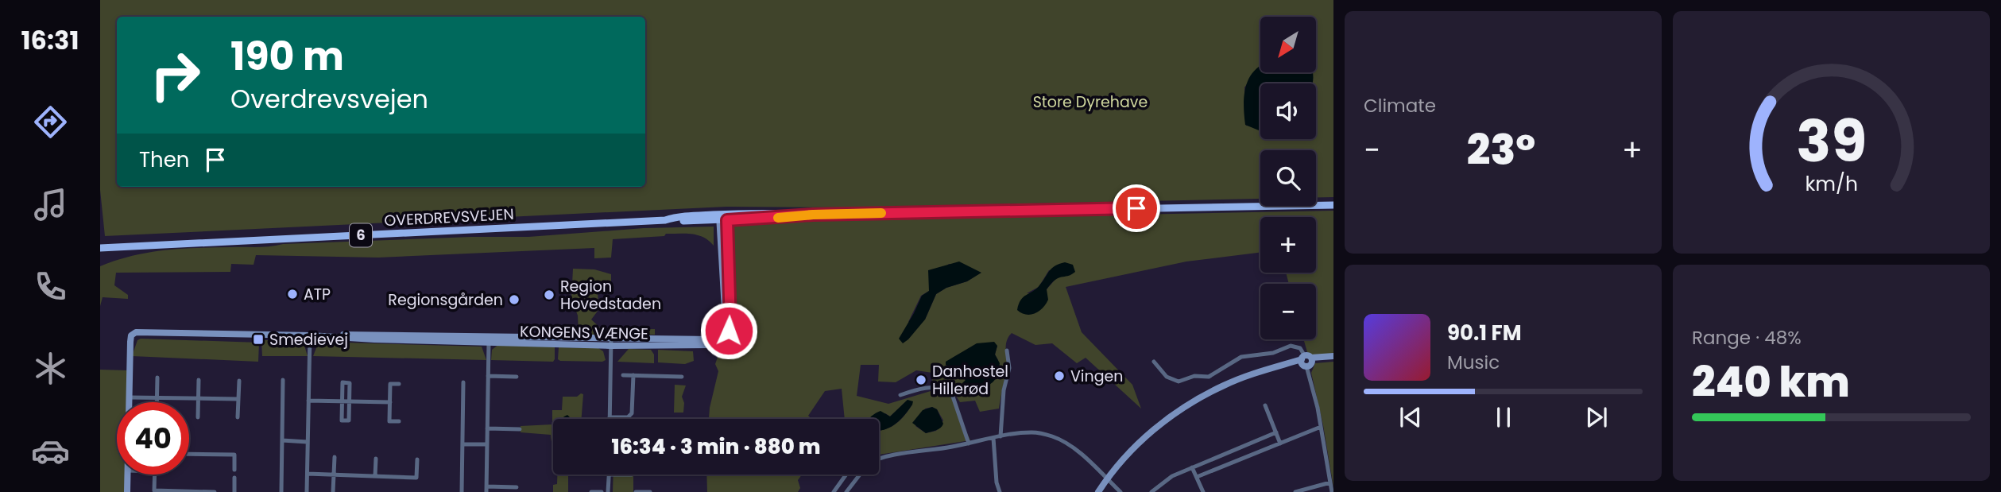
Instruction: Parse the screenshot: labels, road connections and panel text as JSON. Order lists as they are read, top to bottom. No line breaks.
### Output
{"streets":{"main road":["OVERDREVSVEJEN","6"],"street":["KONGENS VÆNGE"]},"crossings":[["OVERDREVSVEJEN","KONGENS VÆNGE"]],"parks":["Store Dyrehave"],"places":{"other":["ATP","Region Hovedstaden","Regionsgården","Vingen","Danhostel Hillerød"],"transit":["Smedievej"]},"north":"bottom left","page":{"tabs":"16:31","tile":["Climate",["Range · 48%","240 km"]],"map_buttons":["+","−"],"turn":["190 m","Overdrevsvejen"],"heat":["−","23°","+"],"then":"Then","song":["90.1 FM","Music"],"limit":"40","trip":"16:34 · 3 min · 880 m","gauge":["39","km/h"]}}
